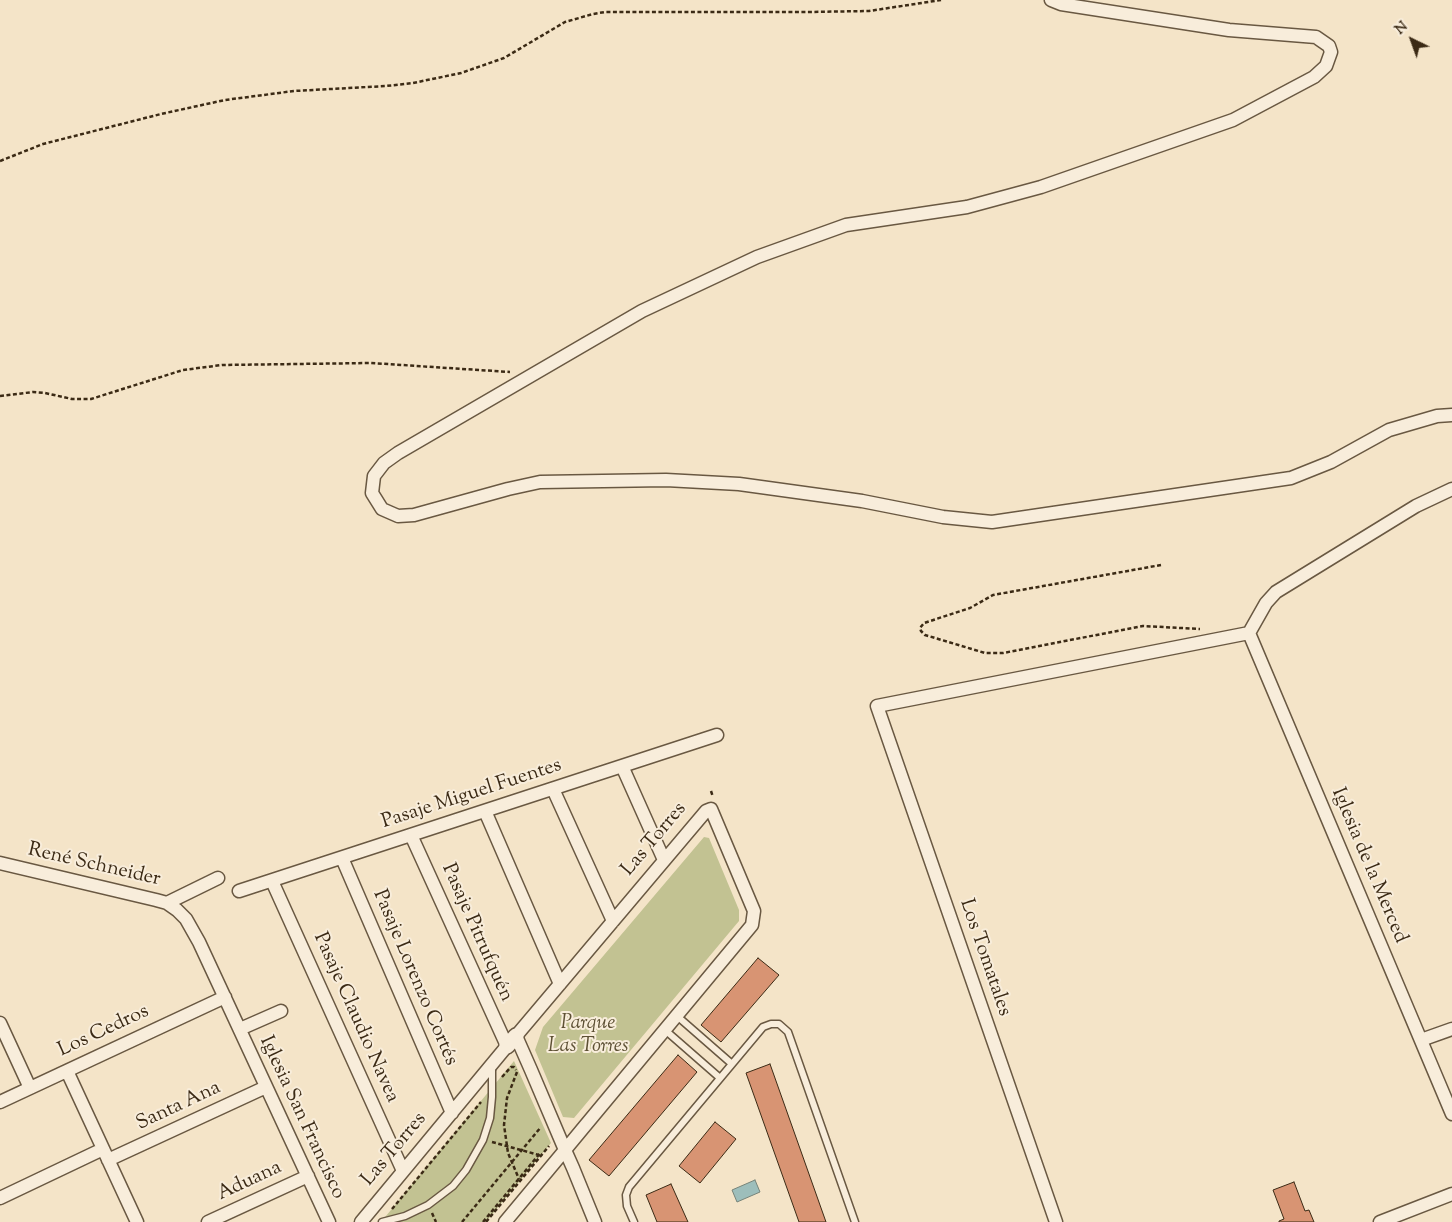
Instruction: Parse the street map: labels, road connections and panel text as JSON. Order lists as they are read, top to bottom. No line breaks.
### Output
{"streets":{"street":["Pasaje Miguel Fuentes","Las Torres","René Schneider","Iglesia de la Merced","Pasaje Pitrufquén","Los Tomatales","Pasaje Lorenzo Cortés","Pasaje Claudio Navea","Los Cedros","Santa Ana","Iglesia San Francisco","Aduana"]},"crossings":[["Pasaje Miguel Fuentes","Pasaje Pitrufquén"],["Pasaje Miguel Fuentes","Pasaje Lorenzo Cortés"],["Pasaje Miguel Fuentes","Pasaje Claudio Navea"],["Las Torres","Pasaje Pitrufquén"],["Las Torres","Pasaje Lorenzo Cortés"],["Las Torres","Pasaje Claudio Navea"],["René Schneider","Iglesia San Francisco"],["Iglesia de la Merced","Los Tomatales"],["Los Cedros","Iglesia San Francisco"],["Santa Ana","Iglesia San Francisco"],["Iglesia San Francisco","Aduana"]],"parks":["Parque Las Torres"],"north":"top left"}
